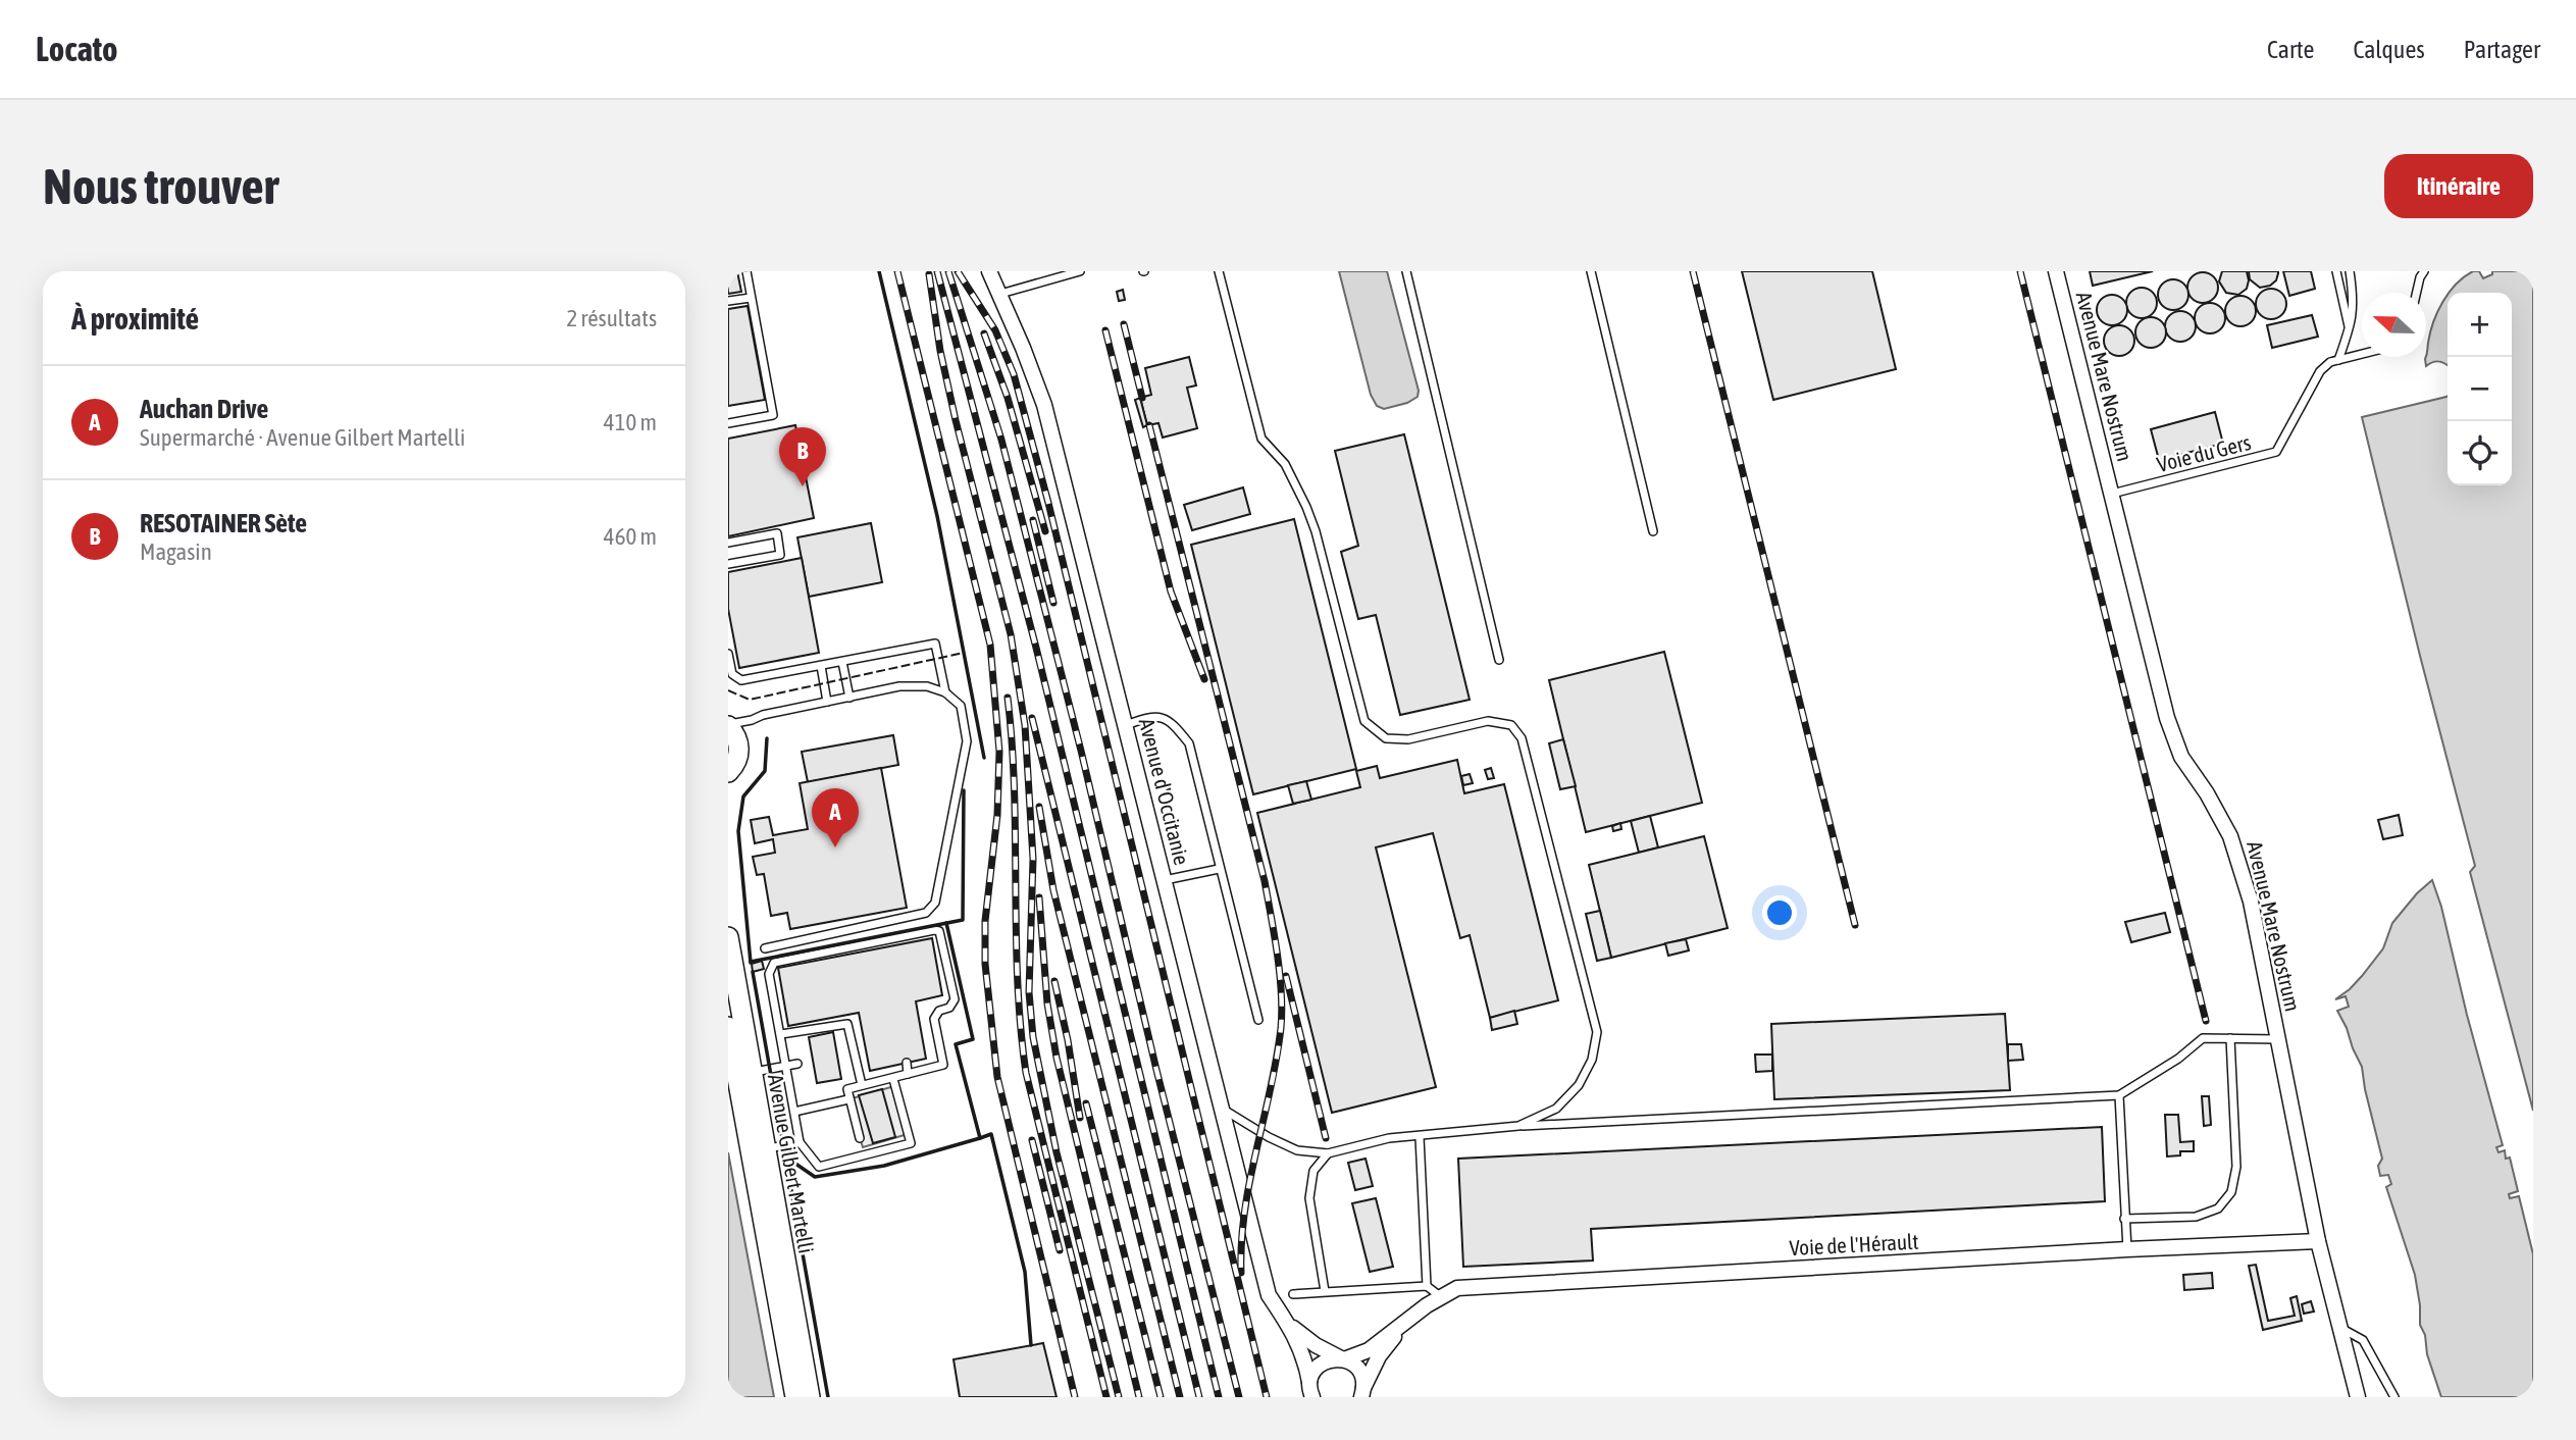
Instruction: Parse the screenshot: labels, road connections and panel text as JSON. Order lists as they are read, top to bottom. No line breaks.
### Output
{"streets":{"main road":["Avenue Gilbert Martelli"],"street":["Avenue Mare Nostrum","Avenue d'Occitanie","Voie de l'Hérault"],"lane":["Voie du Gers"]},"crossings":[["Avenue Mare Nostrum","Voie du Gers"],["Avenue Mare Nostrum","Voie de l'Hérault"],["Avenue d'Occitanie","Voie de l'Hérault"]],"north":"left","page":{"header":"Locato","nav":["Carte","Calques","Partager"],"buttons":"Itinéraire","title":"Nous trouver","heading":["À proximité","2 résultats"],"map_buttons":["+","−"],"list":[{"mark":"A","name":"Auchan Drive","note":"Supermarché · Avenue Gilbert Martelli","value":"410 m"},{"mark":"B","name":"RESOTAINER Sète","note":"Magasin","value":"460 m"}],"pins":["B","A"]}}
